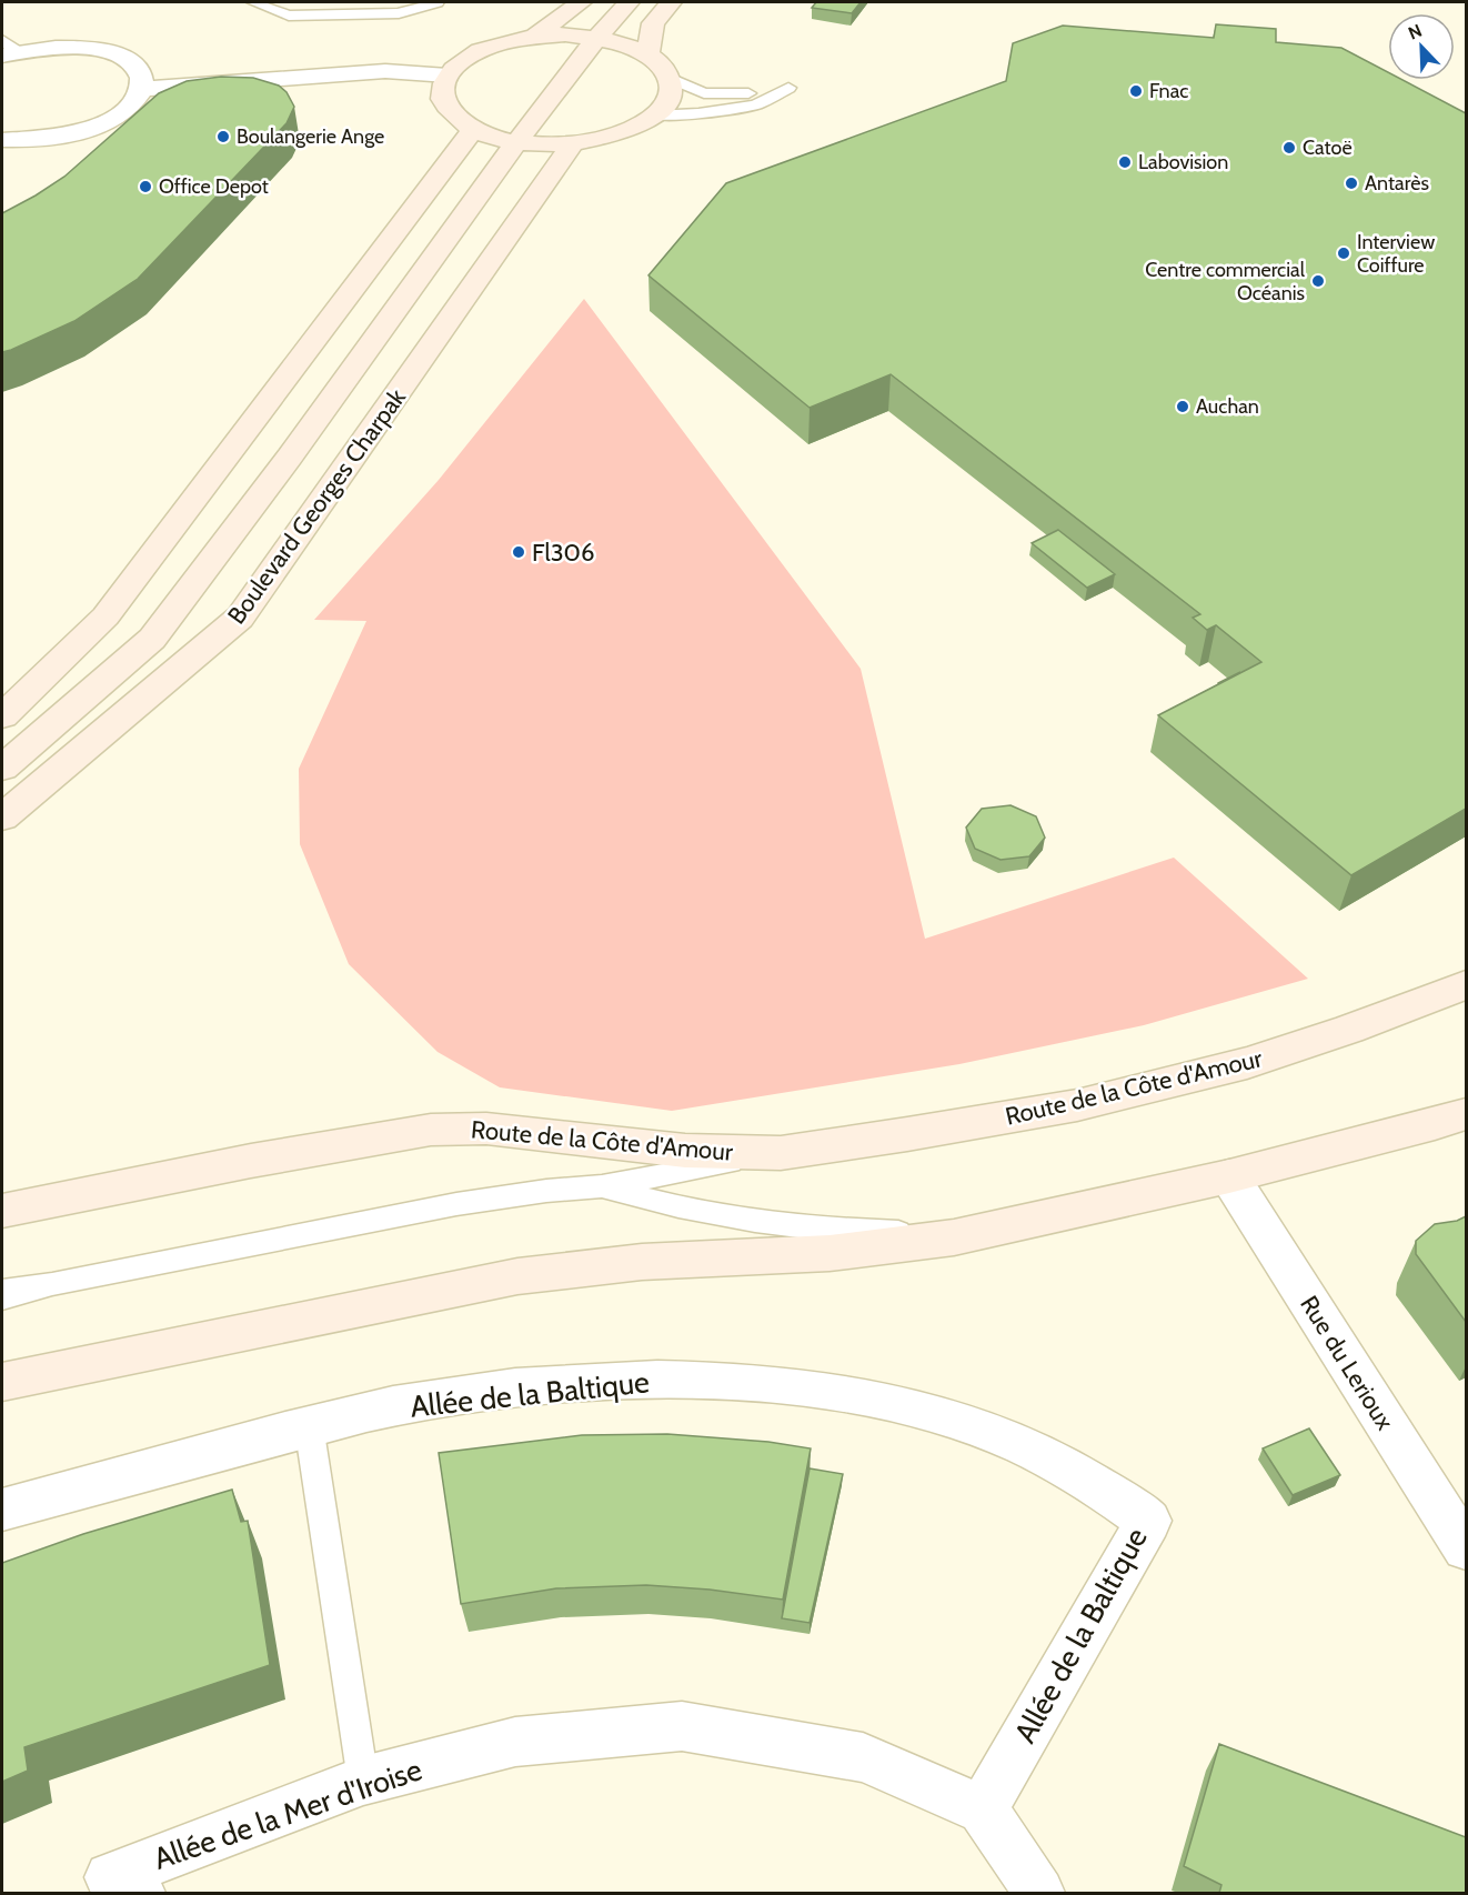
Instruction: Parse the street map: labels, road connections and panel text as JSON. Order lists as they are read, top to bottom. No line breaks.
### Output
{"streets":{"main road":["Boulevard Georges Charpak","Route de la Côte d'Amour"],"street":["Rue du Lerioux","Allée de la Baltique","Allée de la Mer d'Iroise"]},"crossings":[["Allée de la Baltique","Allée de la Mer d'Iroise"]],"places":["Fnac","Boulangerie Ange","Catoë","Labovision","Antarès","Office Depot","Interview Coiffure","Centre commercial Océanis","Auchan","Fl306"],"north":"top left"}
